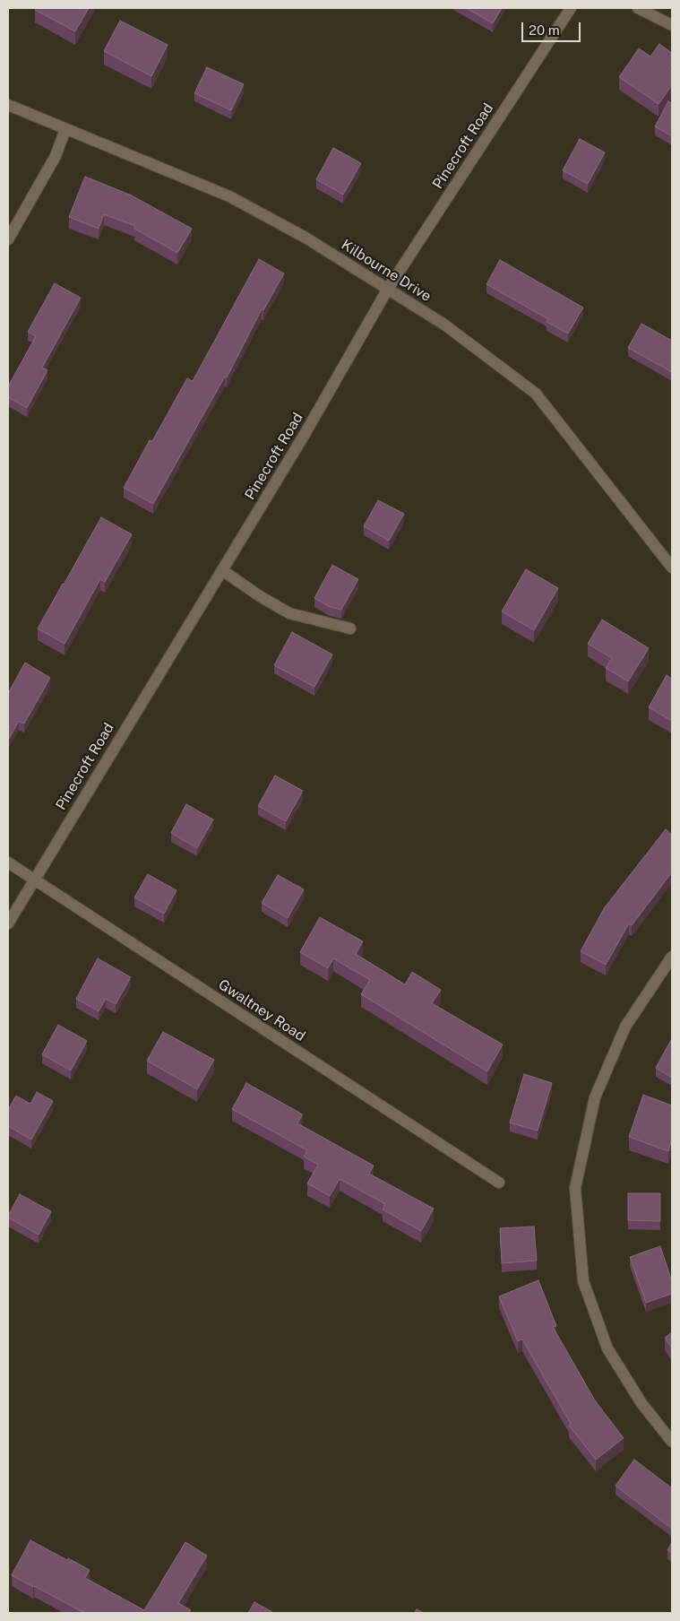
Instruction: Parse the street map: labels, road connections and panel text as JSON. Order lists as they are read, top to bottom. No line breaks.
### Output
{"streets":{"street":["Pinecroft Road","Kilbourne Drive","Gwaltney Road"]},"crossings":[["Pinecroft Road","Kilbourne Drive"],["Pinecroft Road","Gwaltney Road"]],"scale_bar":"20 m"}
